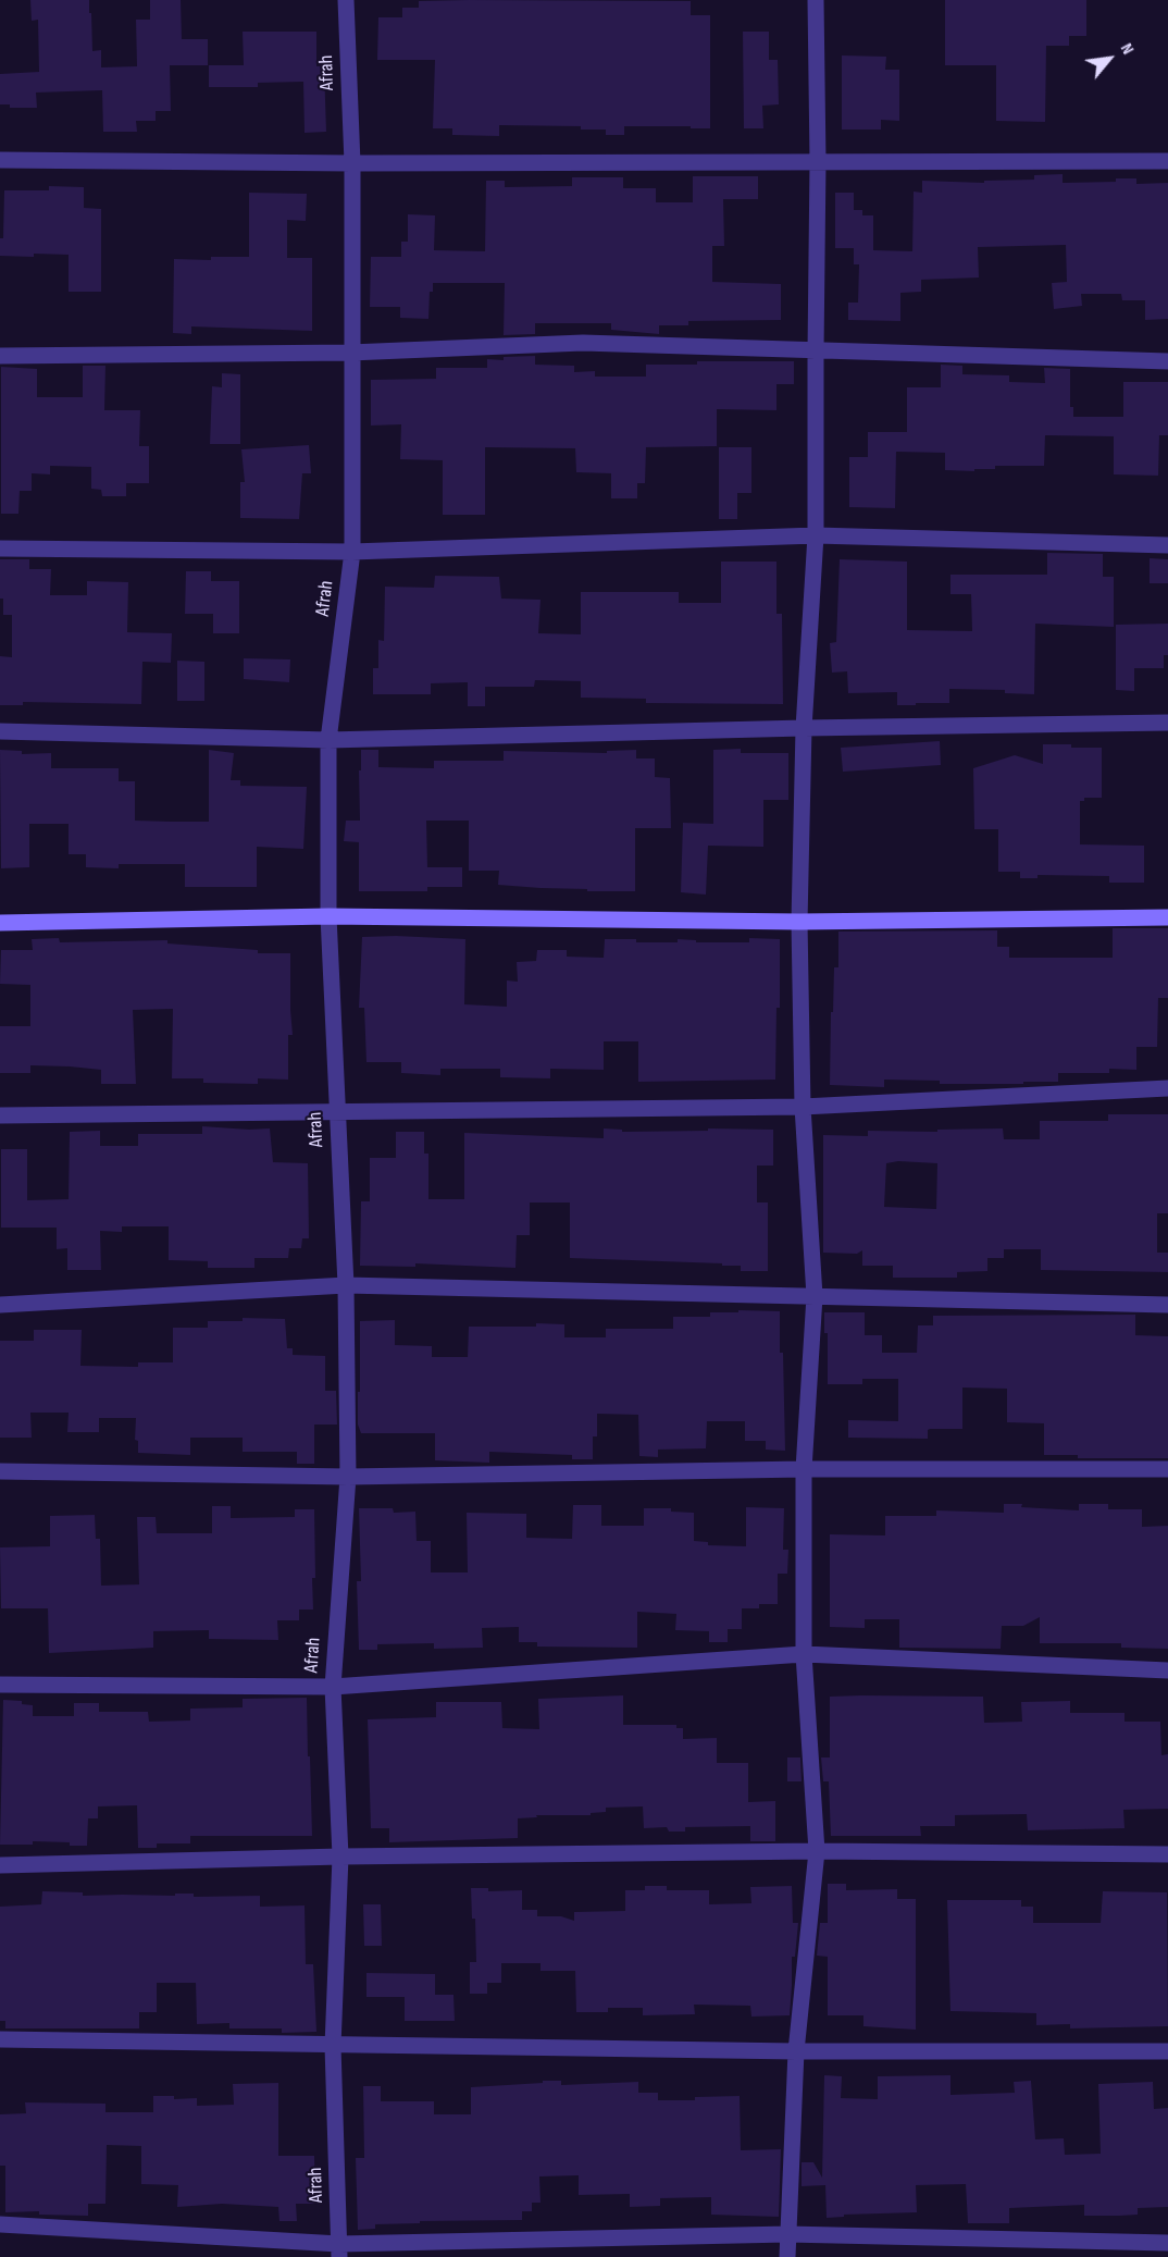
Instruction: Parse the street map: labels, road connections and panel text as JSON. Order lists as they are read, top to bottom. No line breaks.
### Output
{"streets":{"street":["Afrah"]},"north":"top right"}
